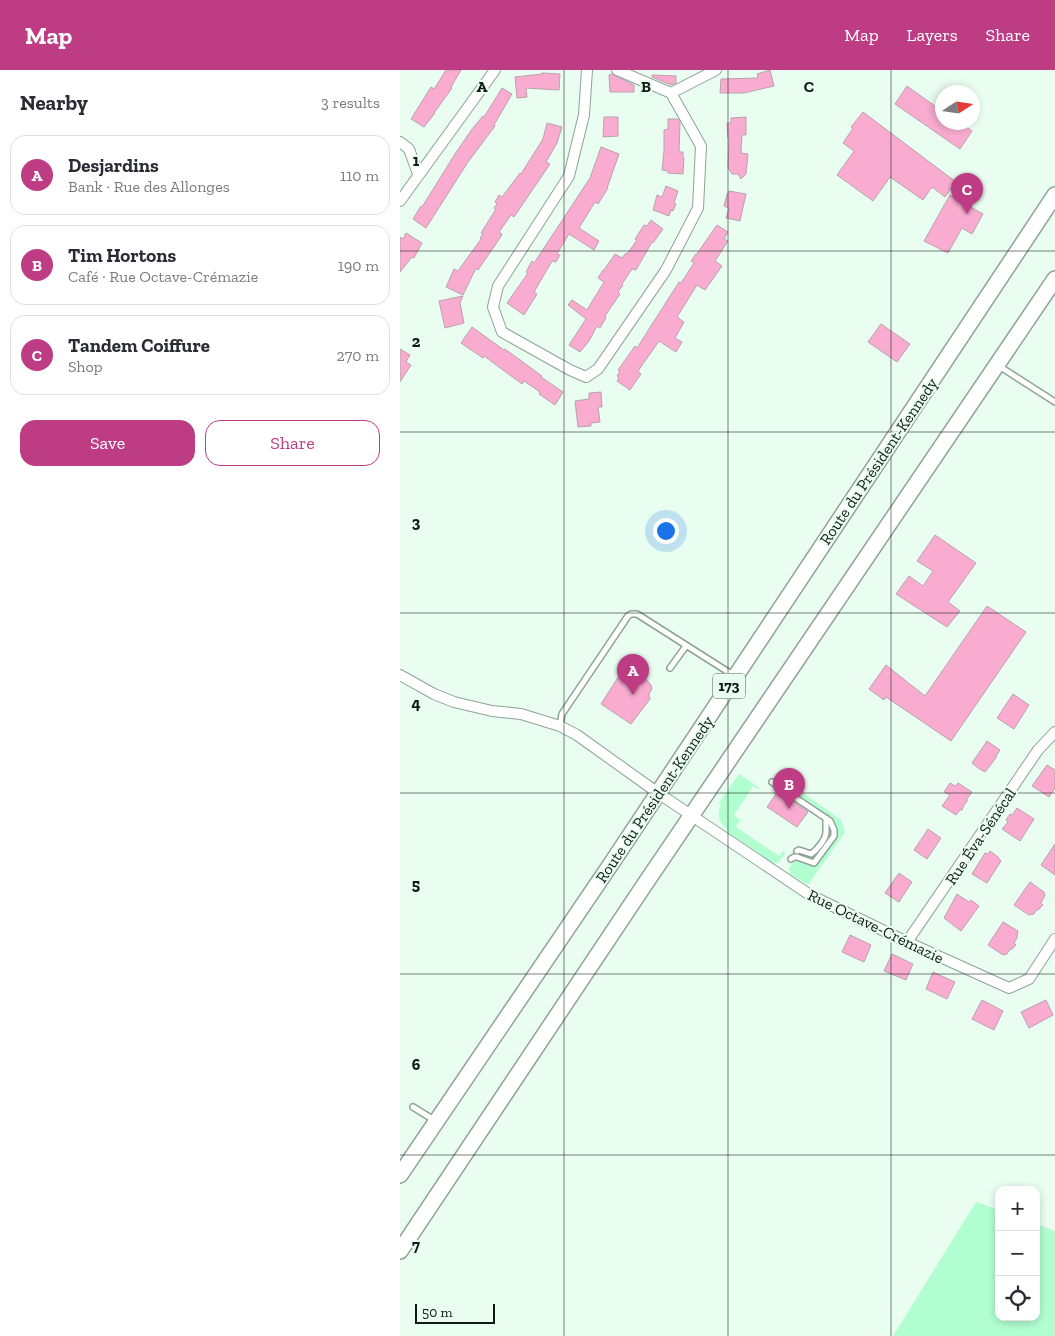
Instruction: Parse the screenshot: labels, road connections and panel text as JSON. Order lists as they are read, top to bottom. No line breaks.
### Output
{"streets":{"main road":["Route du Président-Kennedy","173"],"street":["Rue Éva-Sénécal","Rue Octave-Crémazie"]},"crossings":[["Route du Président-Kennedy","Rue Octave-Crémazie"],["173","Rue Octave-Crémazie"],["Rue Éva-Sénécal","Rue Octave-Crémazie"]],"scale_bar":"50 m","north":"right","page":{"header":"Map","nav":["Map","Layers","Share"],"heading":["Nearby","3 results"],"list":[{"mark":"A","name":"Desjardins","note":"Bank · Rue des Allonges","value":"110 m"},{"mark":"B","name":"Tim Hortons","note":"Café · Rue Octave-Crémazie","value":"190 m"},{"mark":"C","name":"Tandem Coiffure","note":"Shop","value":"270 m"}],"pins":["C","A","B"],"buttons":["Save","Share"],"map_buttons":["+","−"],"scale":"50 m"},"grid":{"columns":["A","B","C"],"rows":["1","2","3","4","5","6","7"]}}
